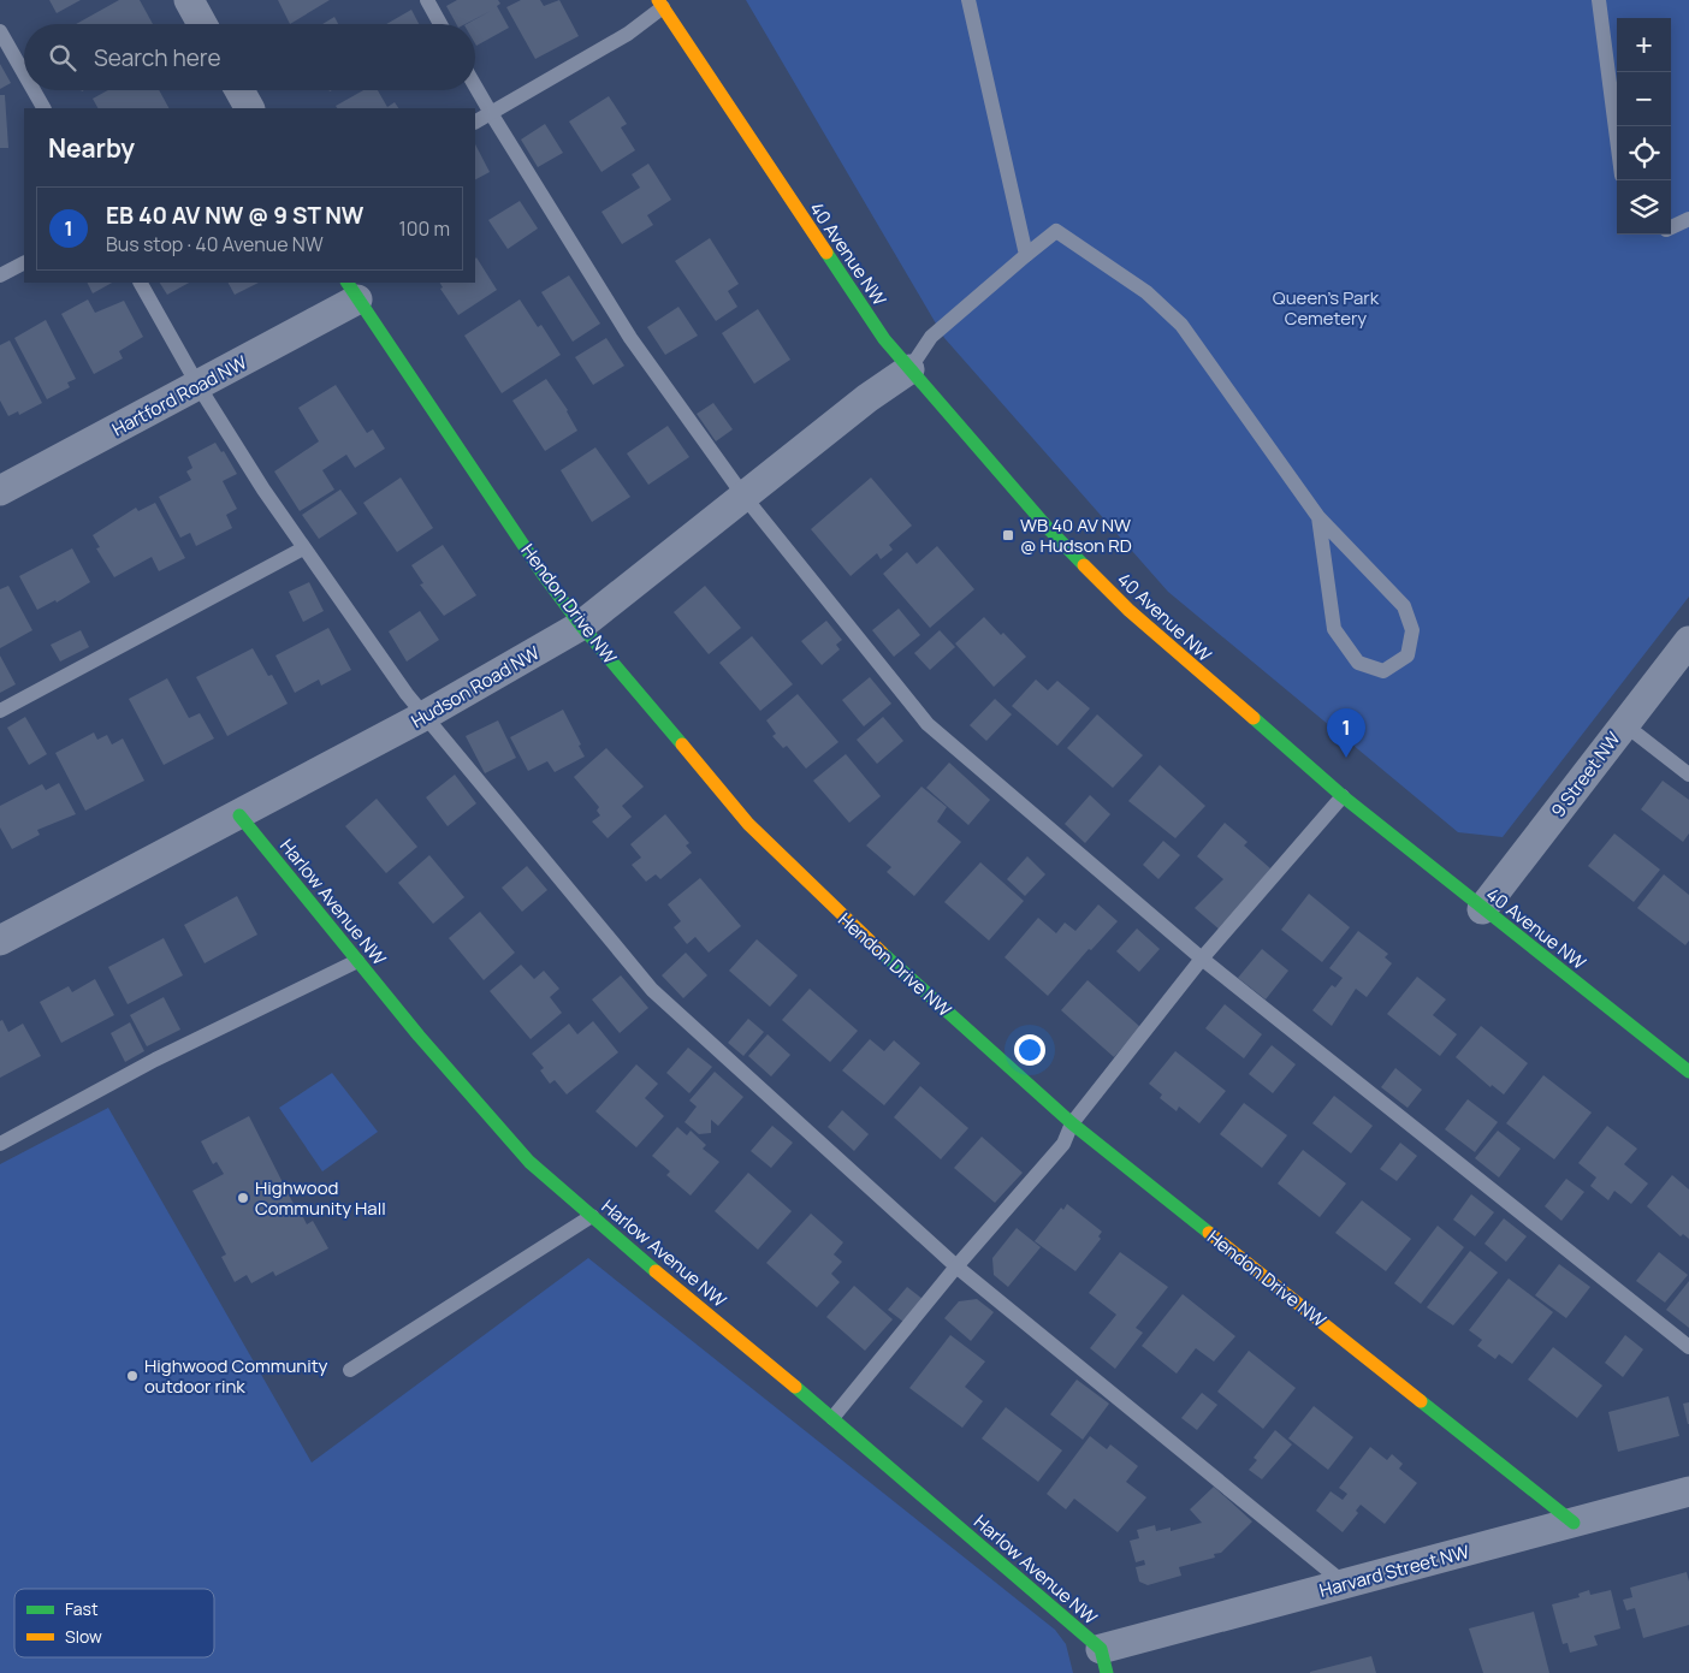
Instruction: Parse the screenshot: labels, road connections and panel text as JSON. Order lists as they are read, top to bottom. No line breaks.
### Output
{"streets":{"street":["40 Avenue NW","Hartford Road NW","Hendon Drive NW","Hudson Road NW","9 Street NW","Harlow Avenue NW","Harvard Street NW"]},"crossings":[["40 Avenue NW","Hudson Road NW"],["40 Avenue NW","9 Street NW"],["Hartford Road NW","Hendon Drive NW"],["Hendon Drive NW","Hudson Road NW"],["Hendon Drive NW","Harvard Street NW"],["Hudson Road NW","Harlow Avenue NW"],["Harlow Avenue NW","Harvard Street NW"]],"parks":["Queen's Park Cemetery"],"places":{"transit":["WB 40 AV NW @ Hudson RD"],"other":["Highwood Community Hall","Highwood Community outdoor rink"]},"legend":["Fast","Slow"],"page":{"map_buttons":["+","−"],"search":"Search here","heading":"Nearby","list":[{"mark":"1","name":"EB 40 AV NW @ 9 ST NW","note":"Bus stop · 40 Avenue NW","value":"100 m"}],"pins":"1"}}
